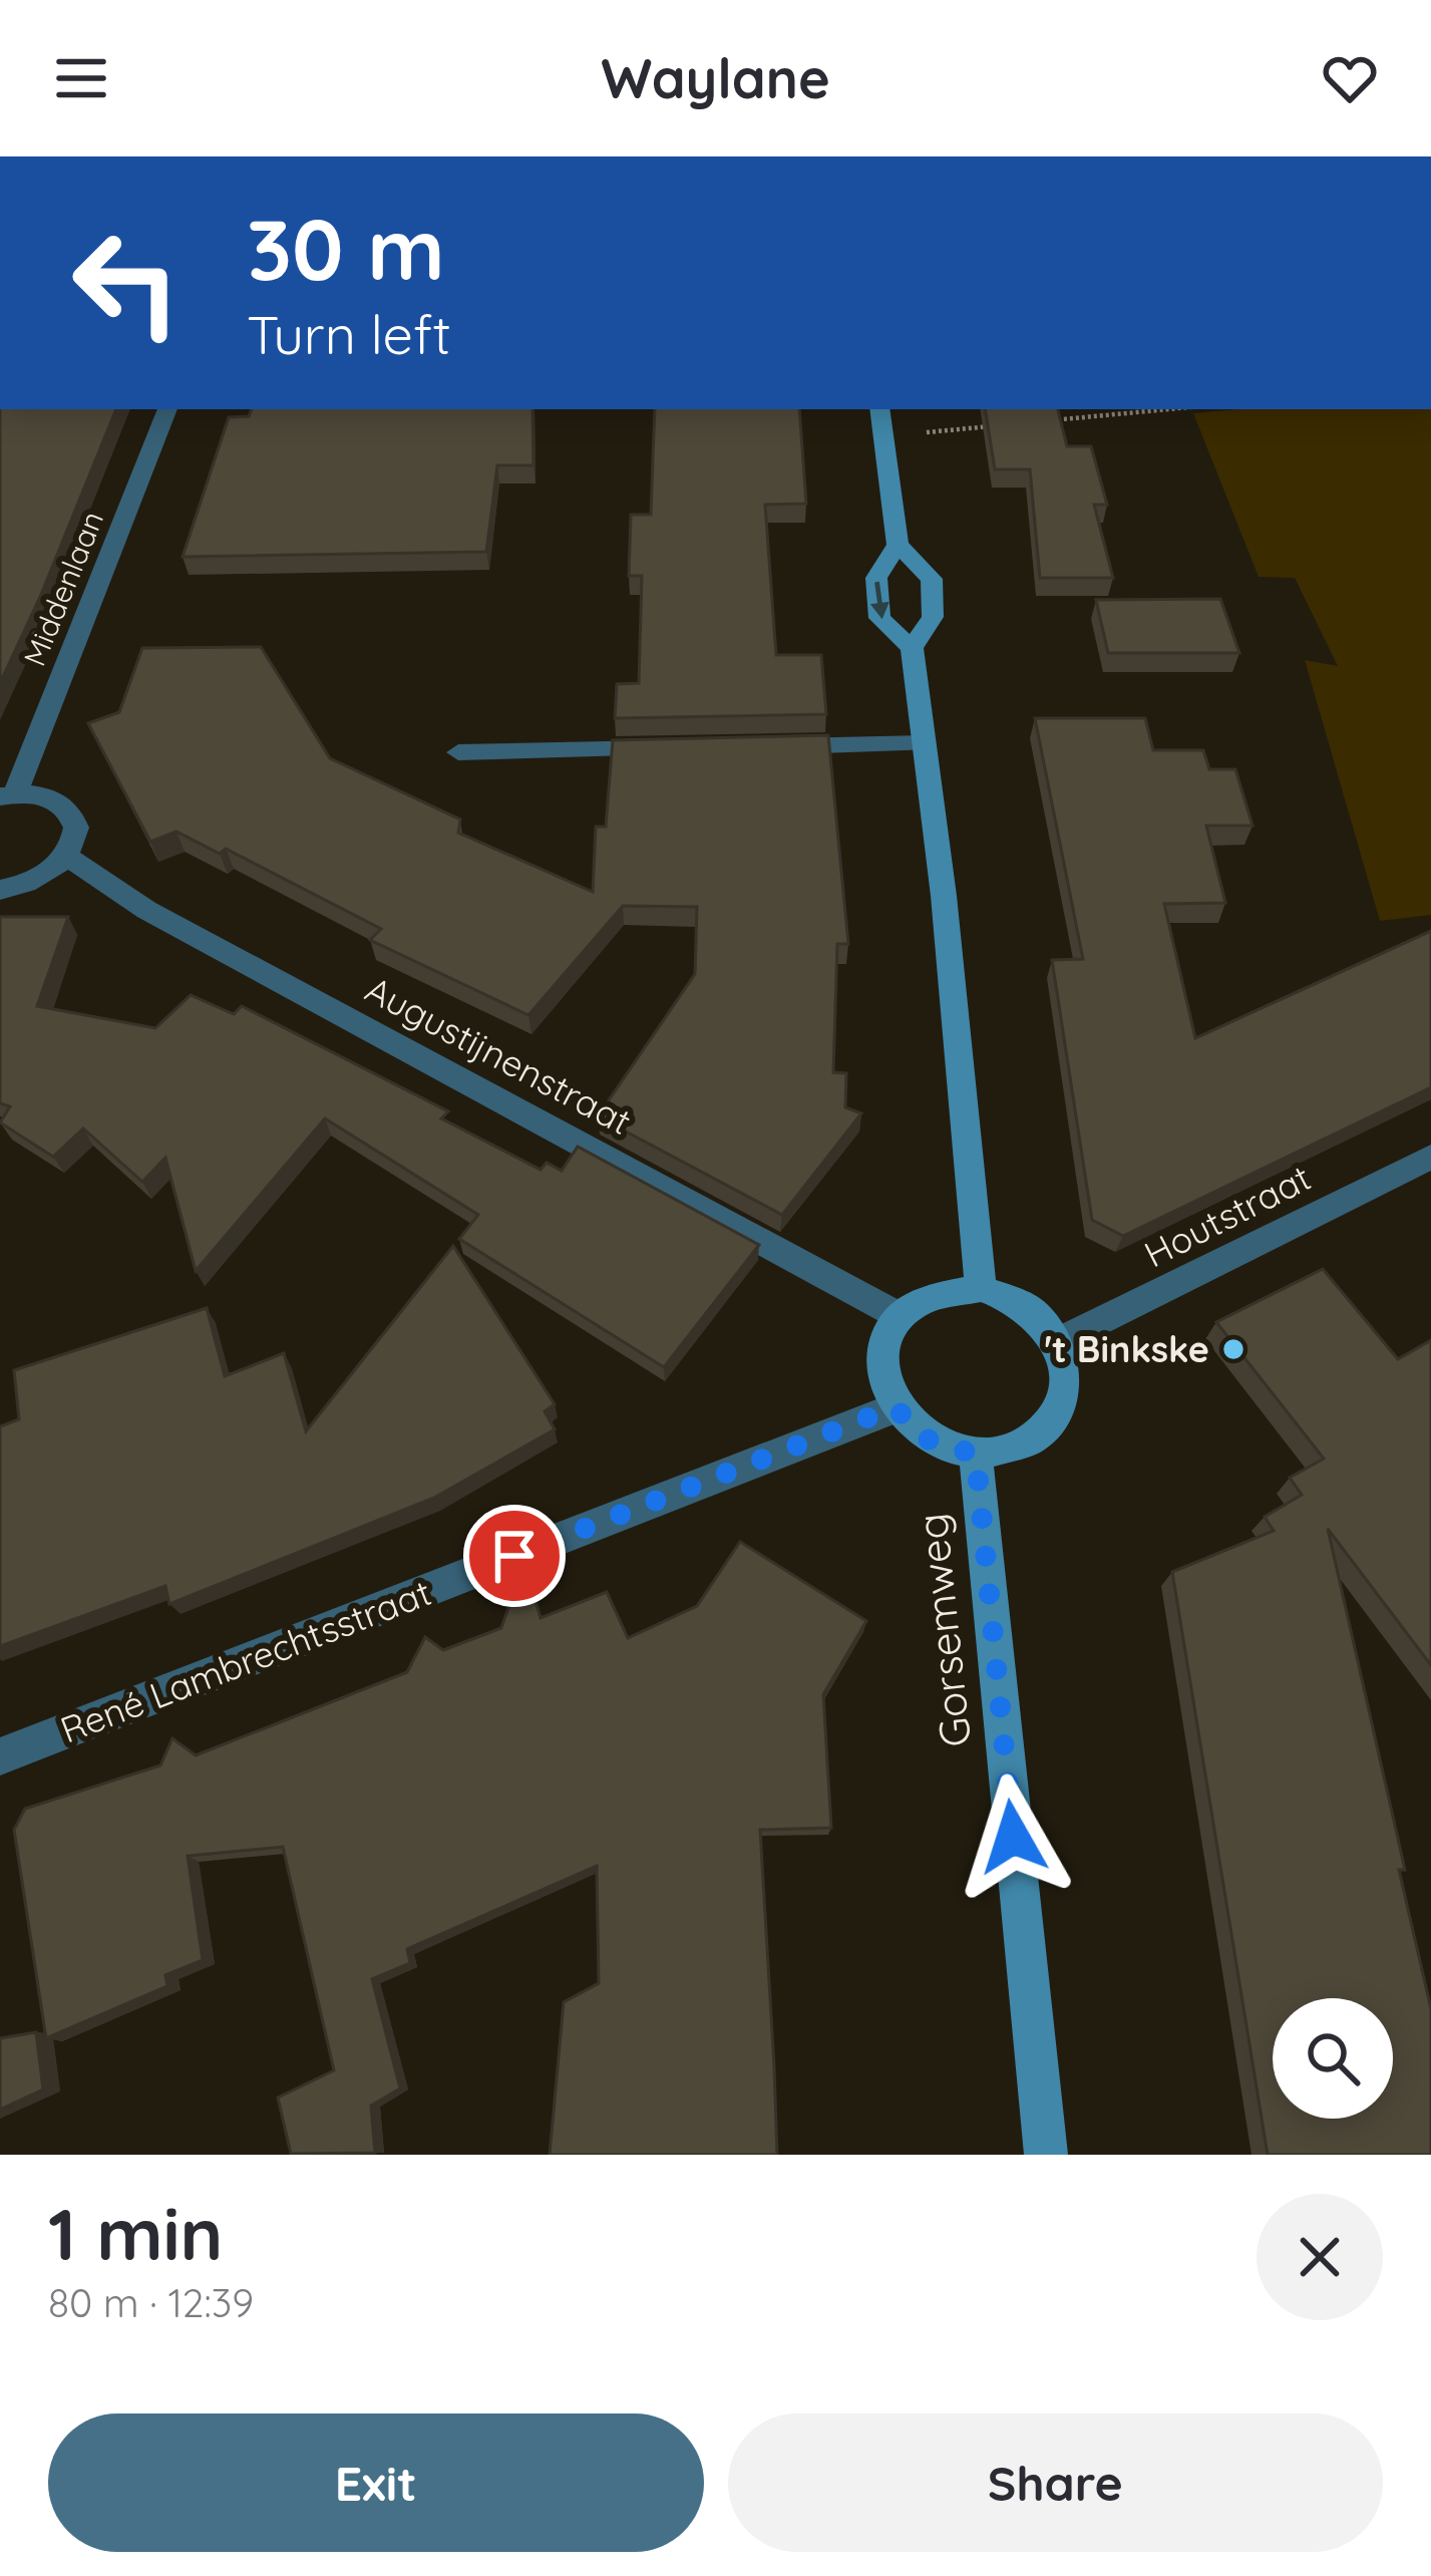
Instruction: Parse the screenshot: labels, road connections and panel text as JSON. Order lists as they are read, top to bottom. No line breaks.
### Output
{"streets":{"street":["Middenlaan","Augustijnenstraat","Houtstraat","Gorsemweg","René Lambrechtsstraat"]},"crossings":[["Augustijnenstraat","Houtstraat"],["Augustijnenstraat","Gorsemweg"],["Augustijnenstraat","René Lambrechtsstraat"],["Houtstraat","Gorsemweg"],["Houtstraat","René Lambrechtsstraat"],["Gorsemweg","René Lambrechtsstraat"]],"places":["'t Binkske"],"page":{"header":"Waylane","turn":["30 m","Turn left"],"heading":["1 min","80 m · 12:39"],"buttons":["Exit","Share"]}}
